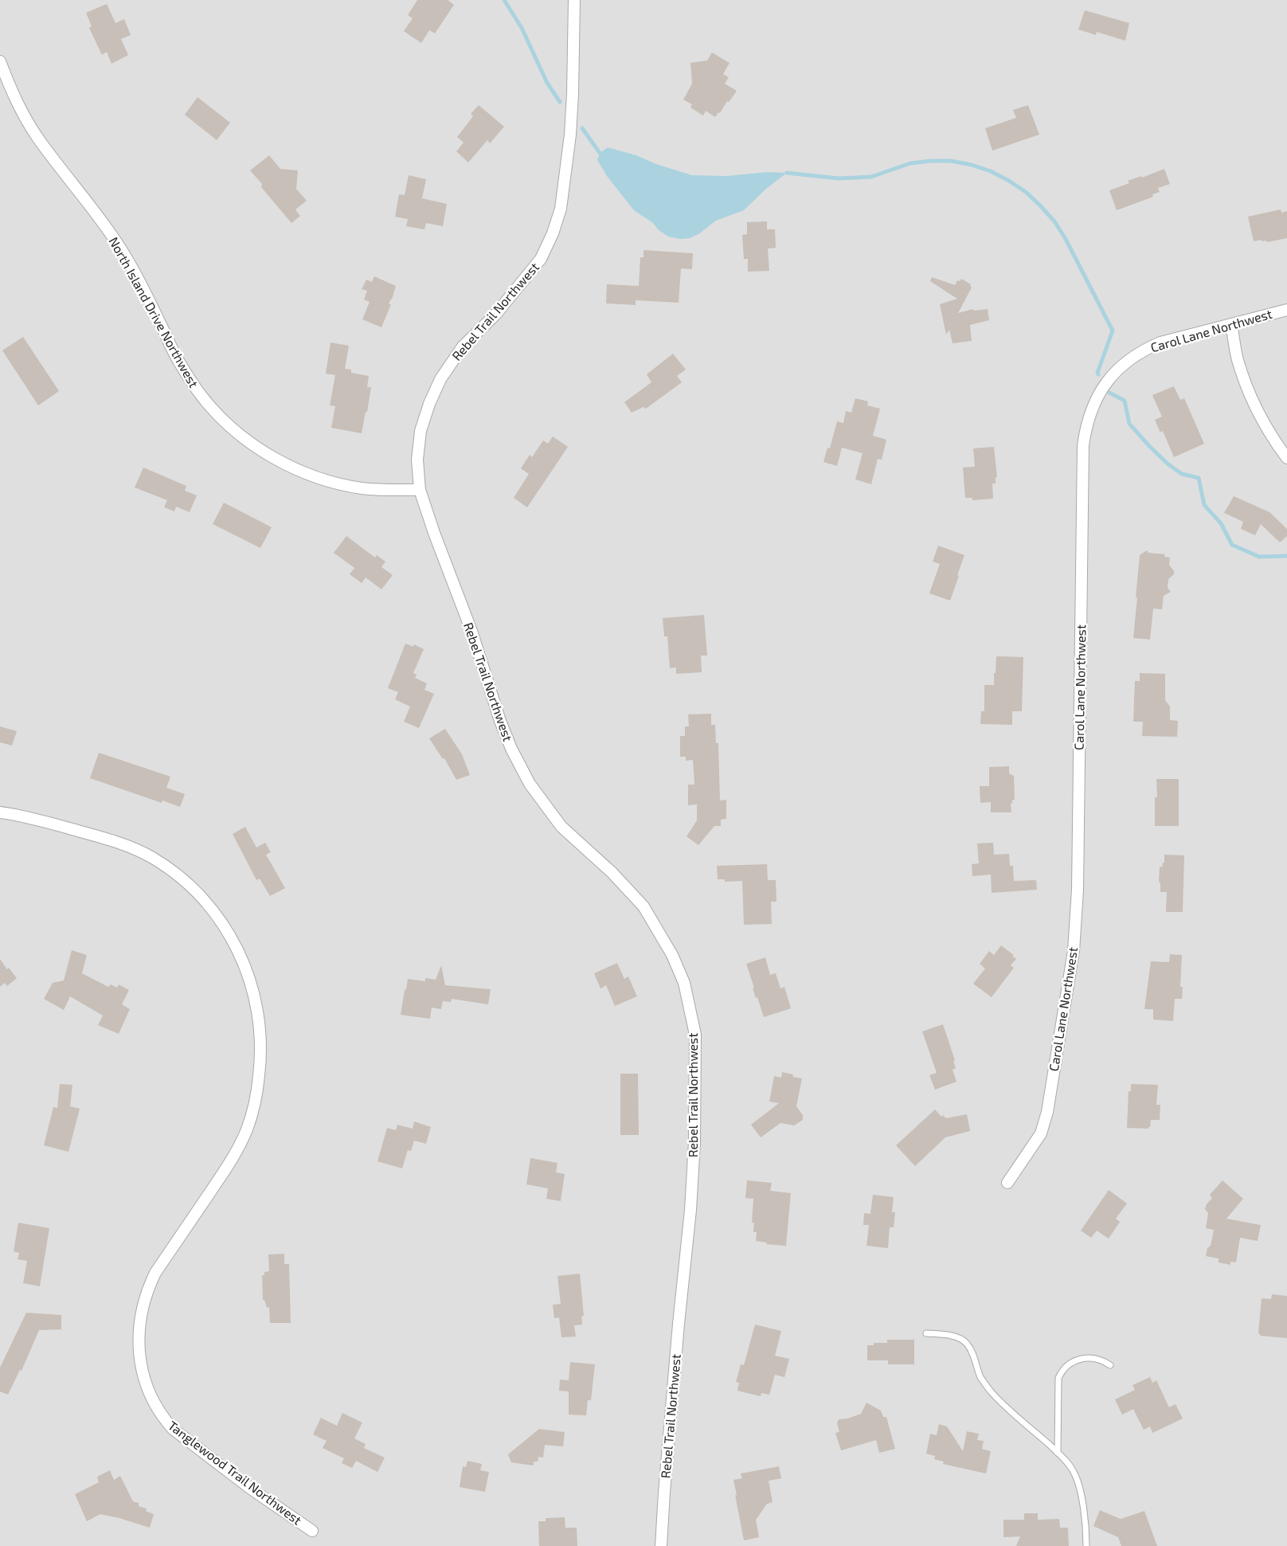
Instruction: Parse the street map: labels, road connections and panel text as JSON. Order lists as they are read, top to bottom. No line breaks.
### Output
{"streets":{"street":["Rebel Trail Northwest","North Island Drive Northwest","Carol Lane Northwest","Tanglewood Trail Northwest"]},"crossings":[["Rebel Trail Northwest","North Island Drive Northwest"]]}
